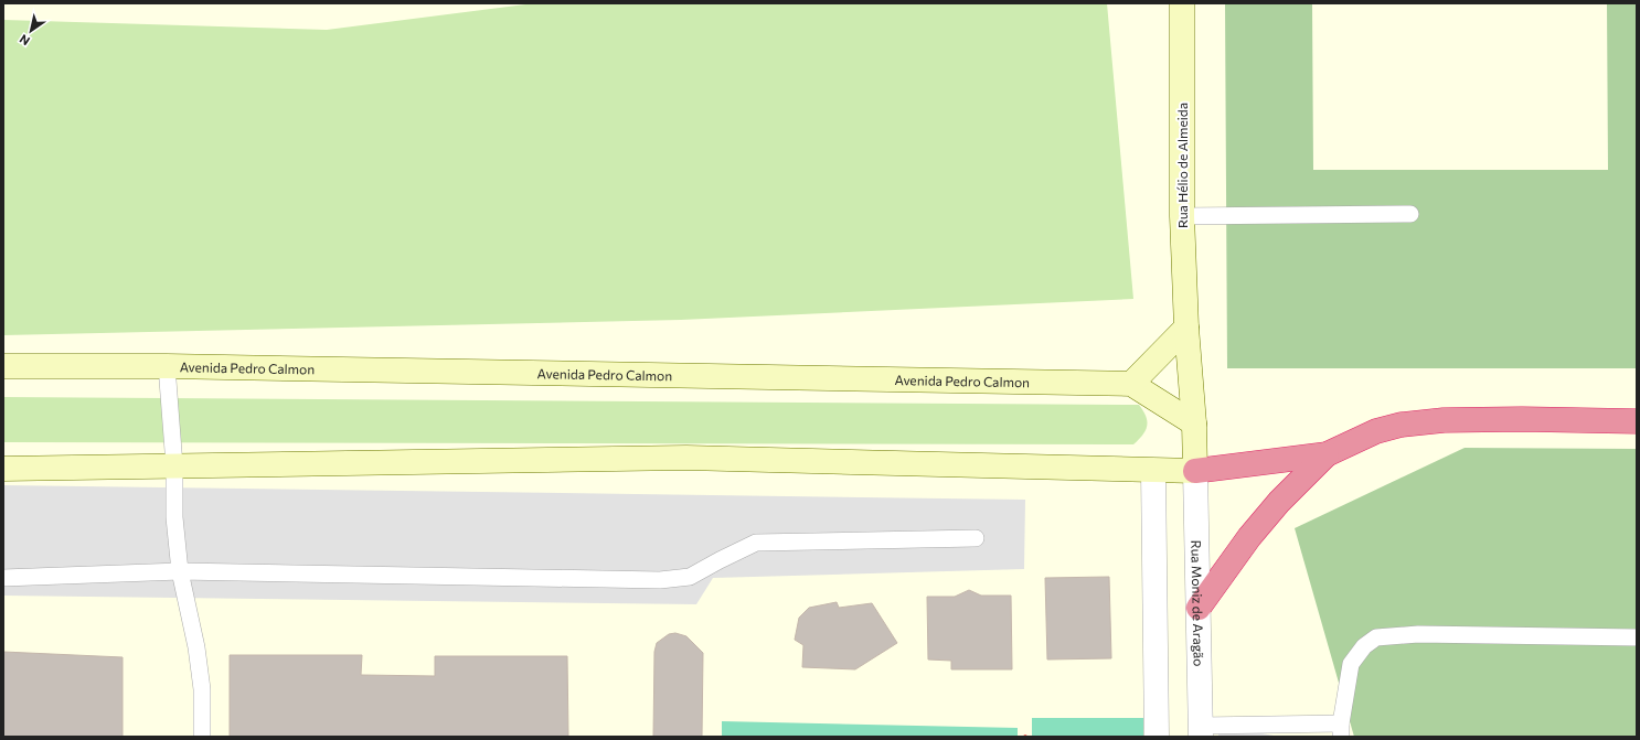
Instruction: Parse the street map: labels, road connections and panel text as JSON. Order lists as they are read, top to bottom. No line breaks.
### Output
{"streets":{"street":["Rua Hélio de Almeida","Avenida Pedro Calmon","Rua Moniz de Aragão"]},"crossings":[["Rua Hélio de Almeida","Rua Moniz de Aragão"]],"north":"bottom left"}
